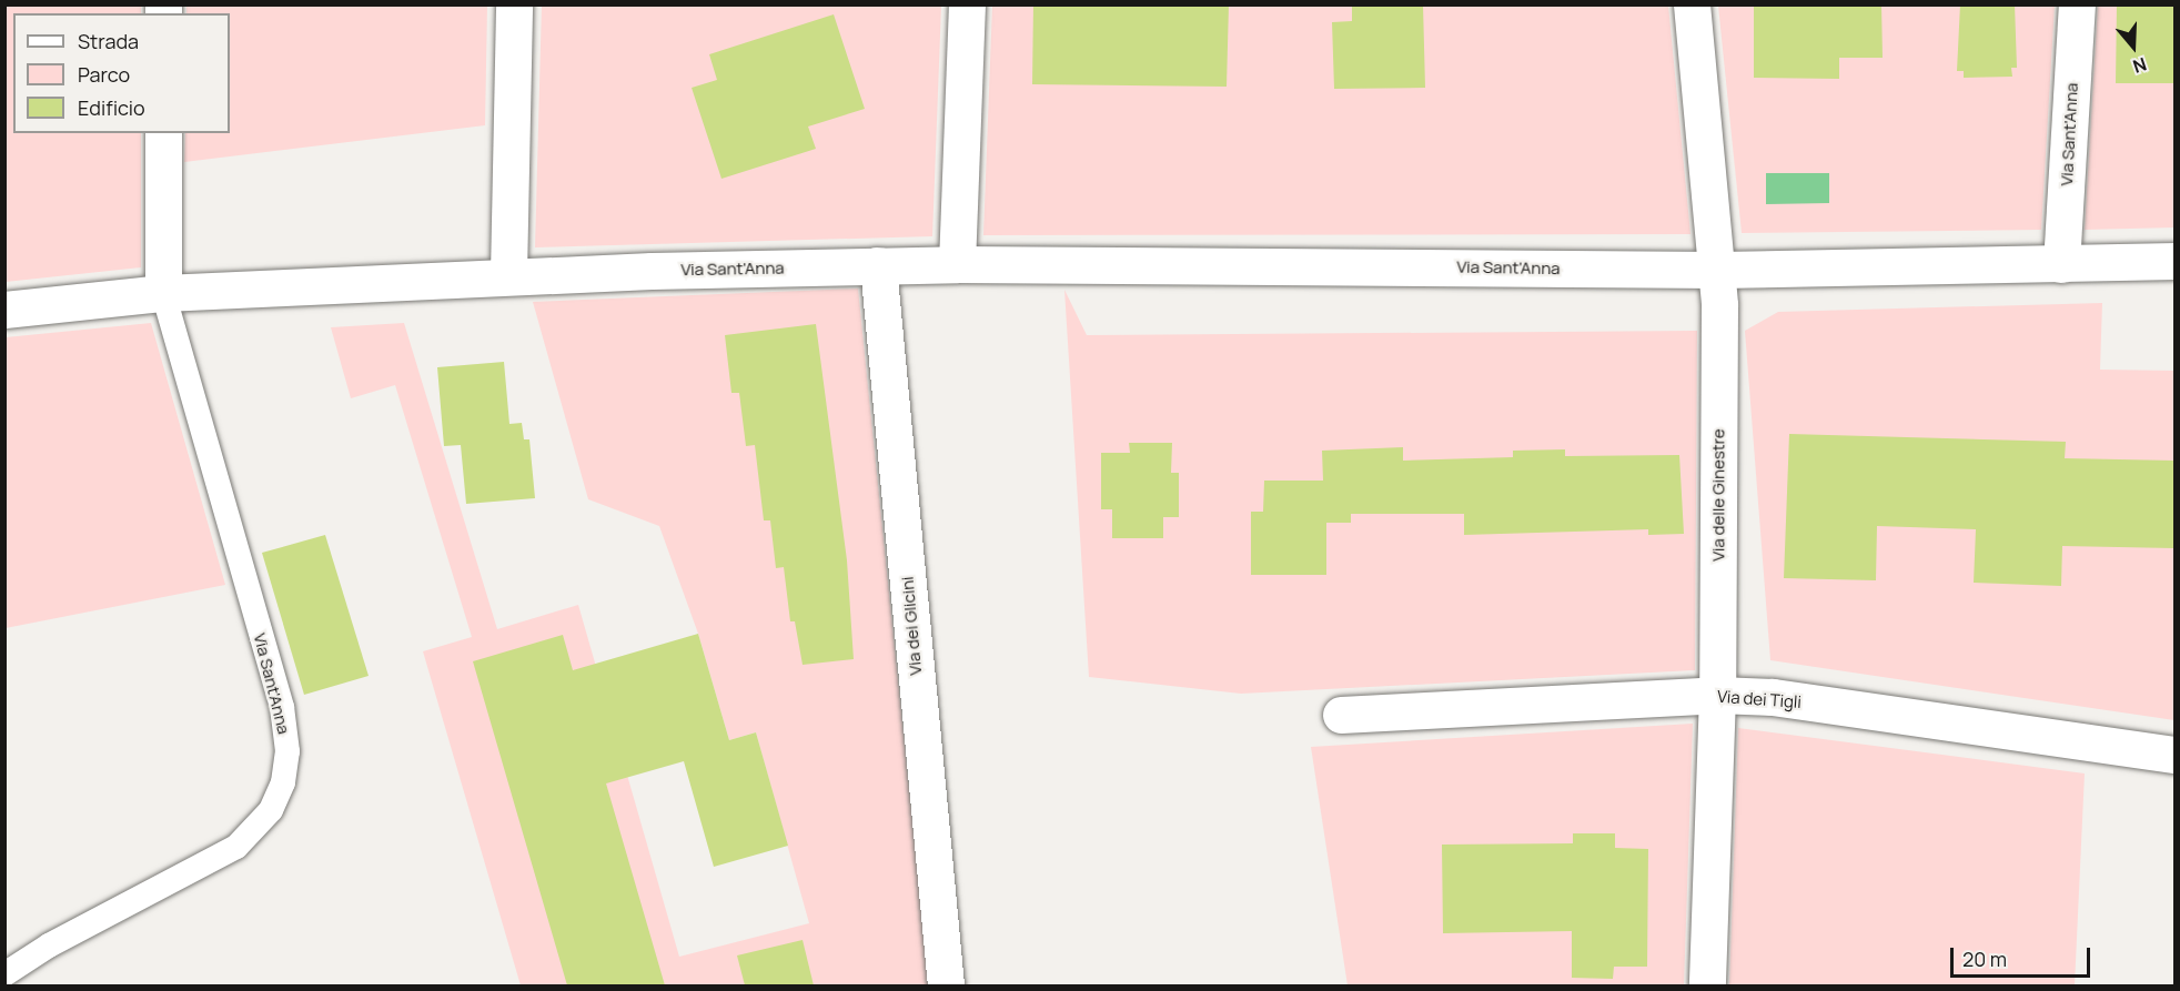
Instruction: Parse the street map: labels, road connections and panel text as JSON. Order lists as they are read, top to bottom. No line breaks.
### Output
{"streets":{"street":["Via Sant'Anna","Via delle Ginestre","Via dei Glicini","Via dei Tigli"]},"crossings":[["Via Sant'Anna","Via delle Ginestre"],["Via Sant'Anna","Via dei Glicini"],["Via delle Ginestre","Via dei Tigli"]],"legend":["Strada","Parco","Edificio"],"scale_bar":"20 m","north":"bottom"}
